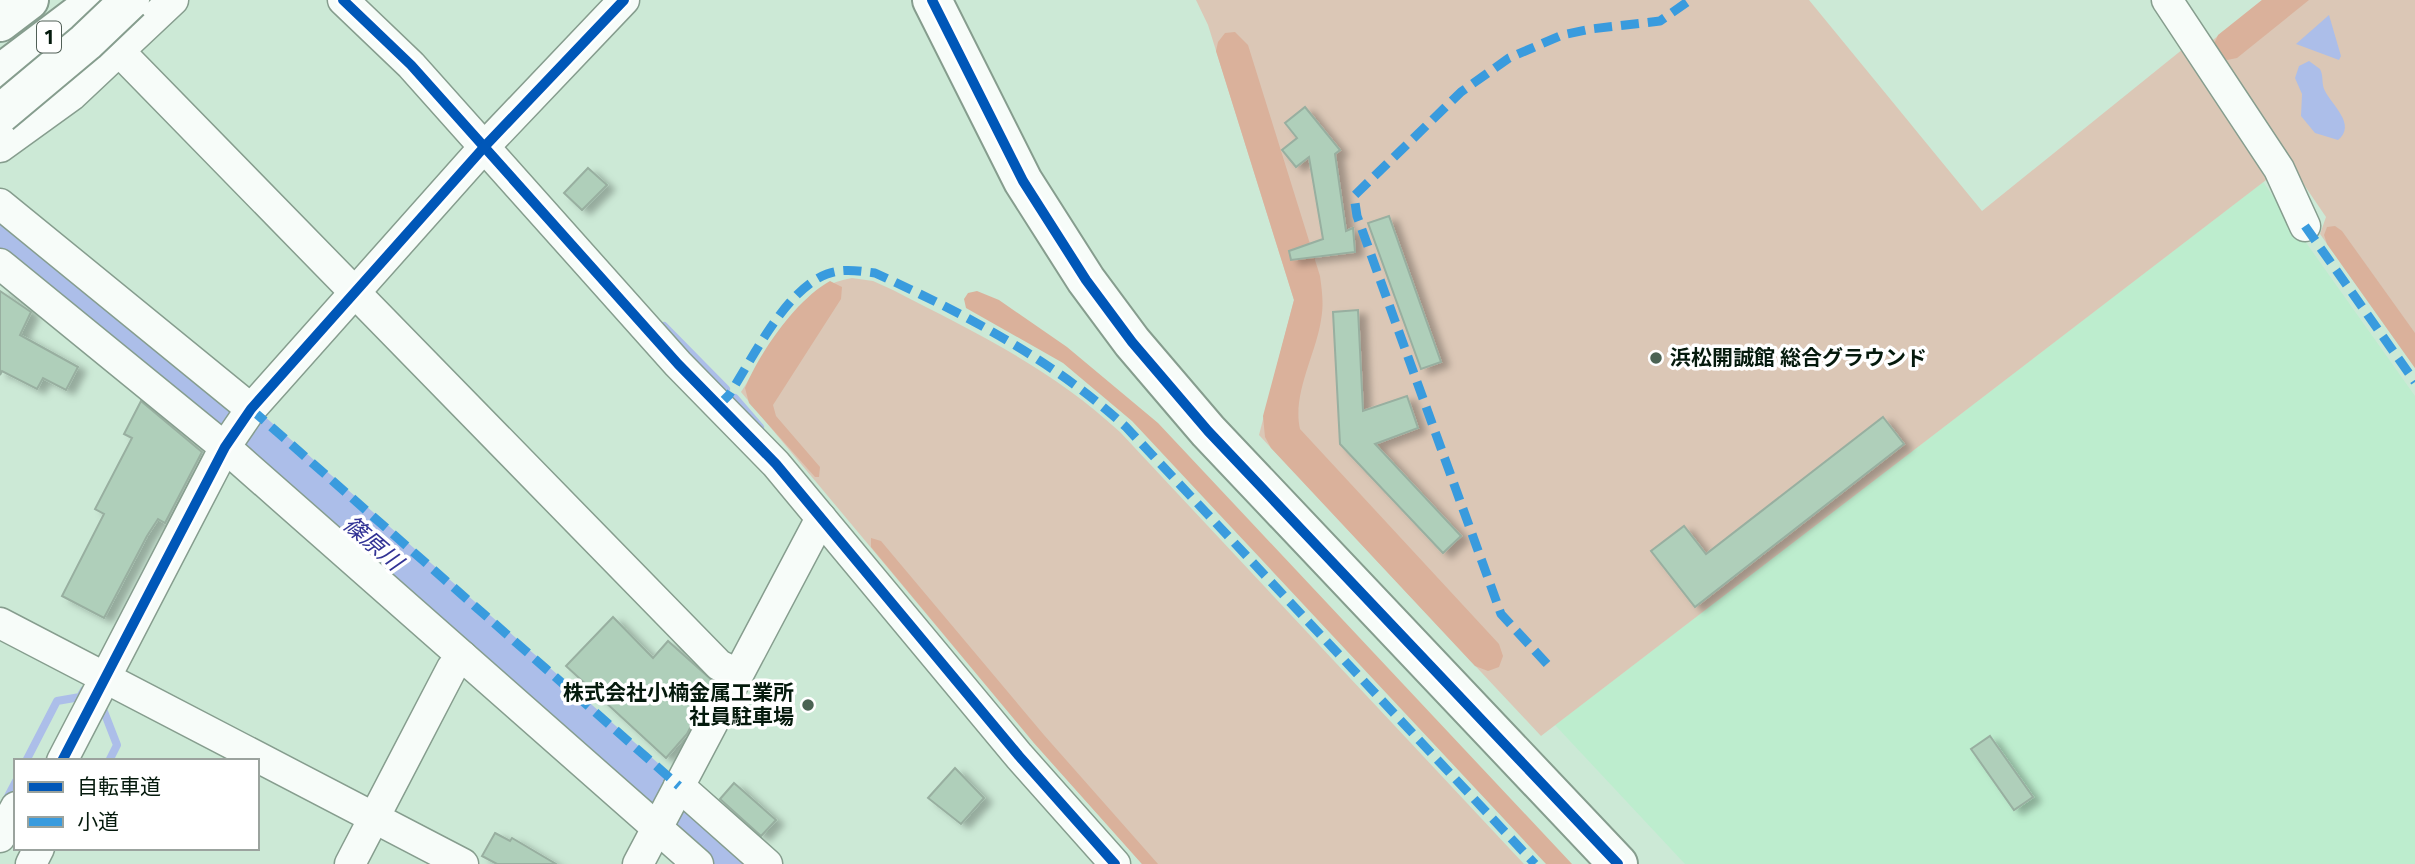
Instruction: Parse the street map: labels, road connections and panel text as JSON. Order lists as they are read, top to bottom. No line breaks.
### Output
{"streets":{"main road":["1"]},"water":["篠原川"],"places":["浜松開誠館 総合グラウンド","株式会社小楠金属工業所 社員駐車場"],"legend":["自転車道","小道"]}
